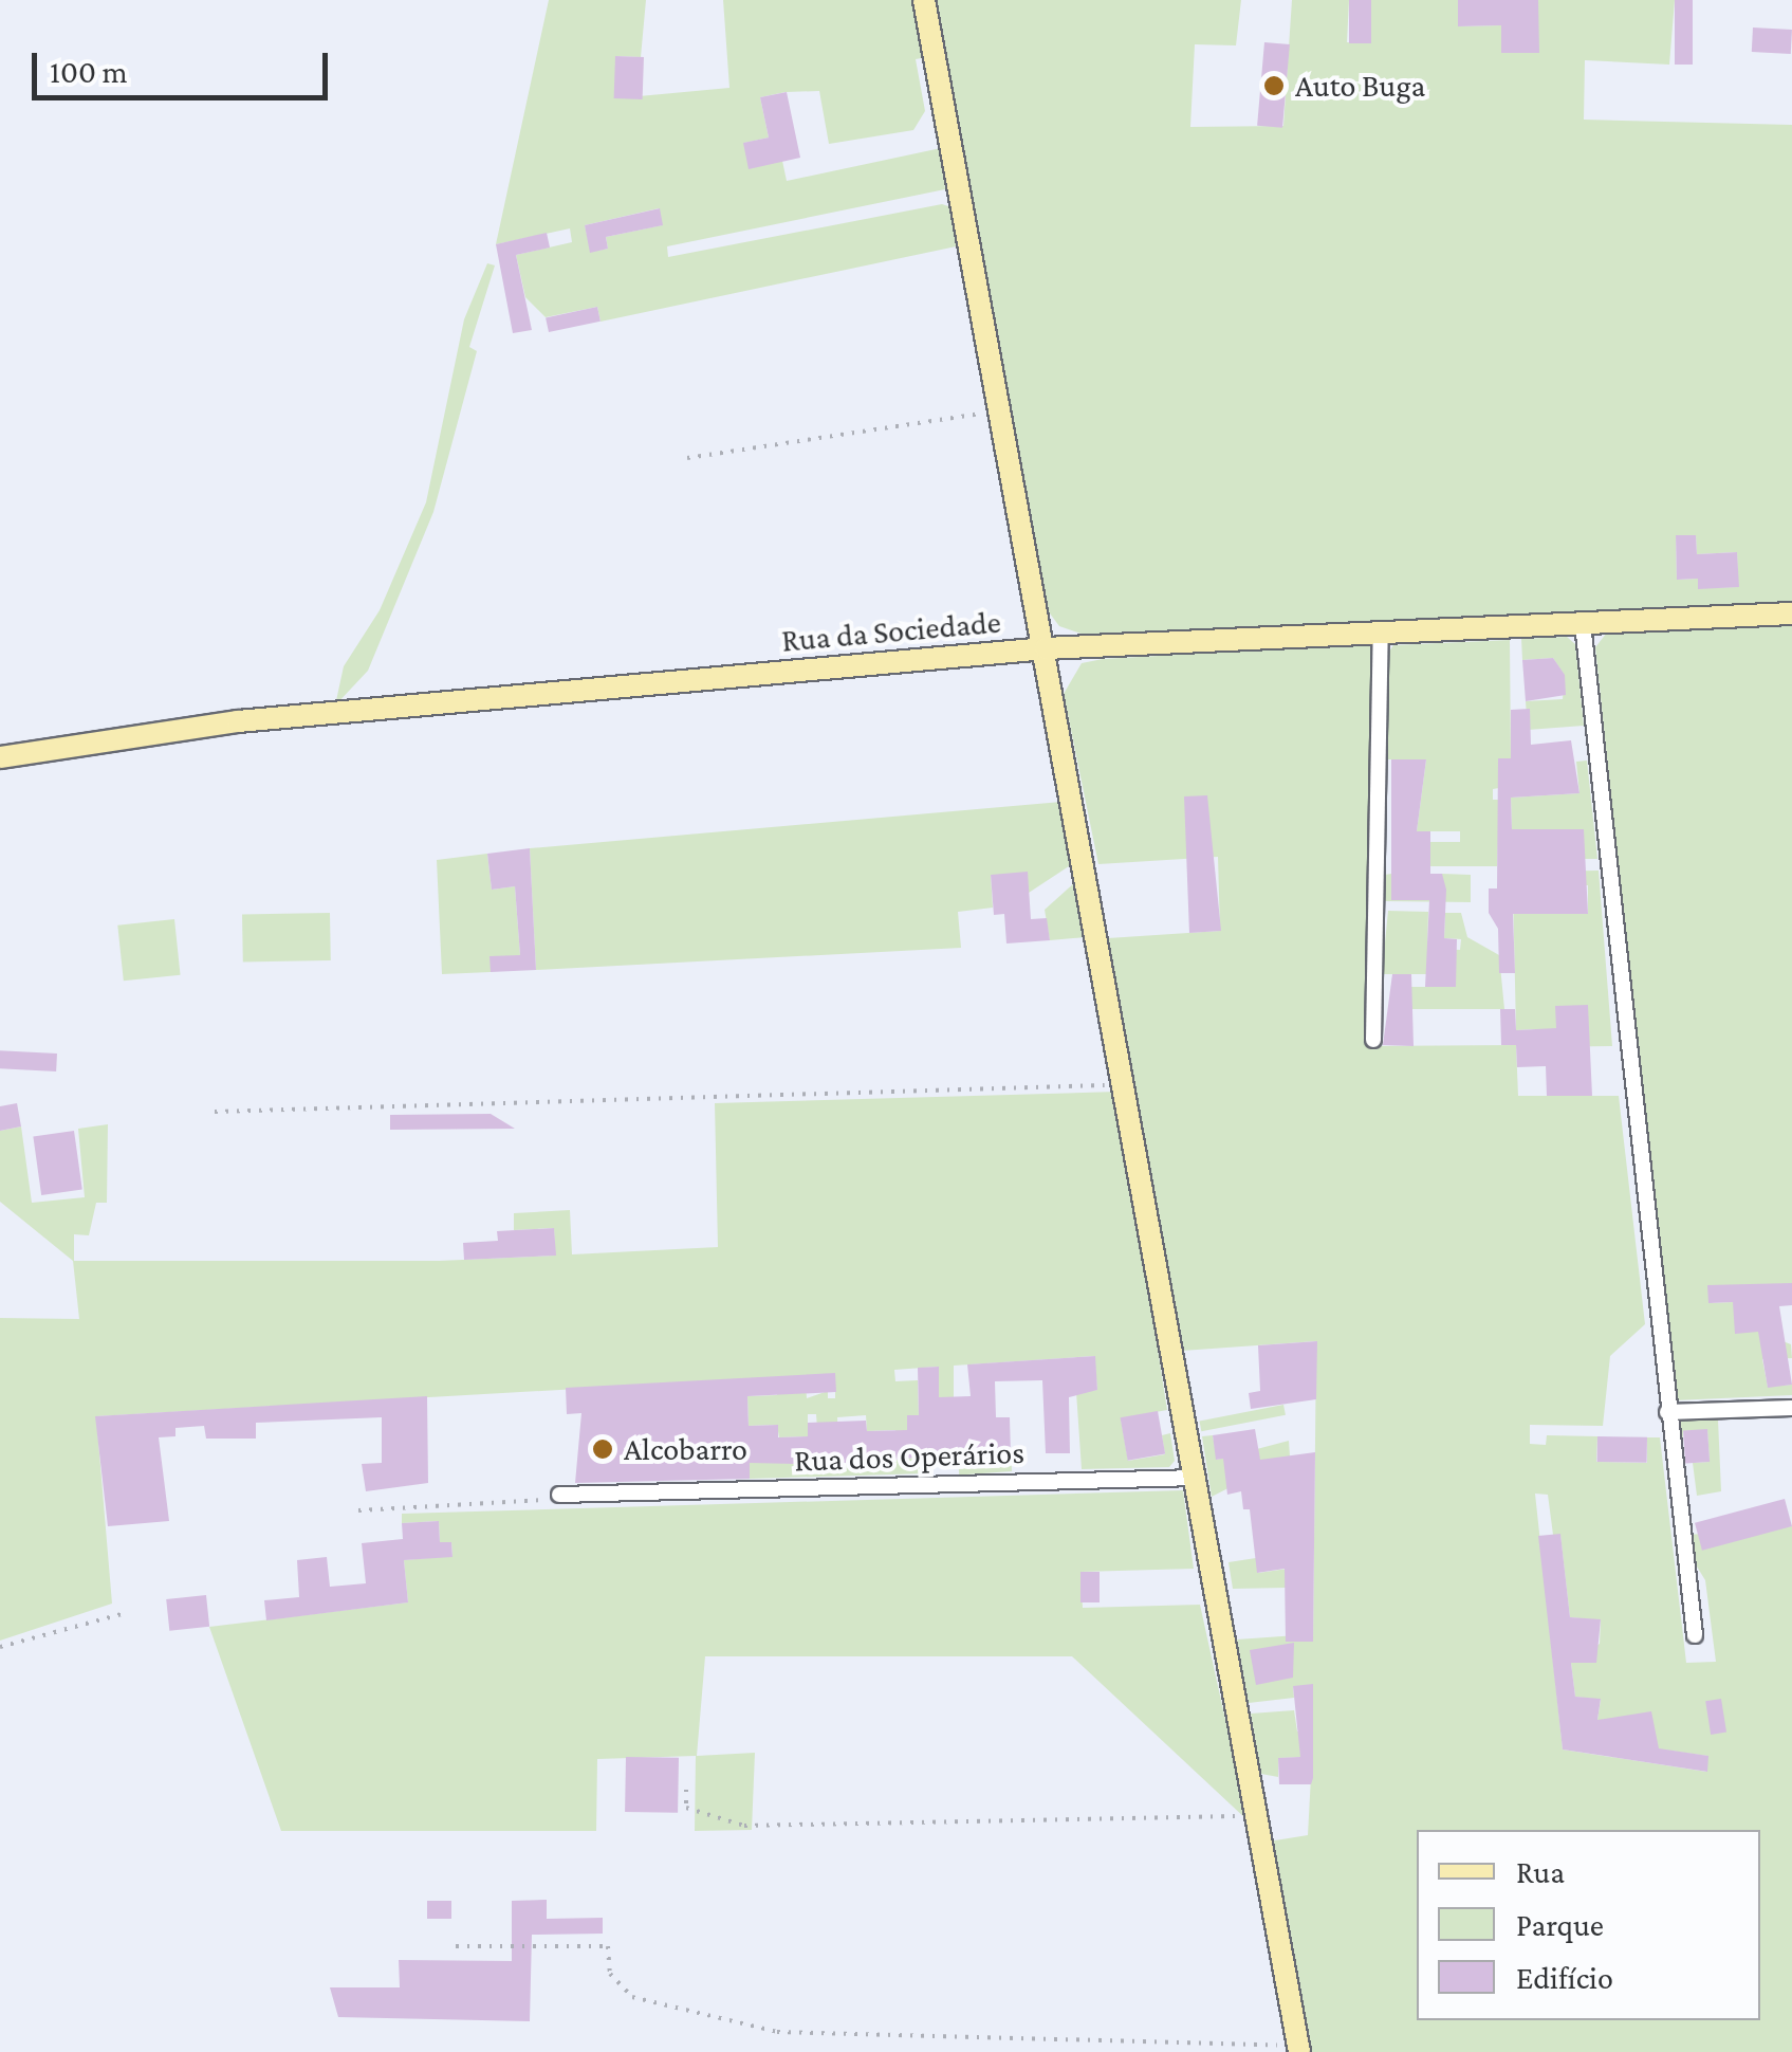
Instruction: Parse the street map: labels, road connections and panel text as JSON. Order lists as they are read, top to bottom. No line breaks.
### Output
{"streets":{"main road":["Rua da Sociedade"],"street":["Rua dos Operários"]},"places":["Auto Buga","Alcobarro"],"legend":["Rua","Parque","Edifício"],"scale_bar":"100 m"}
